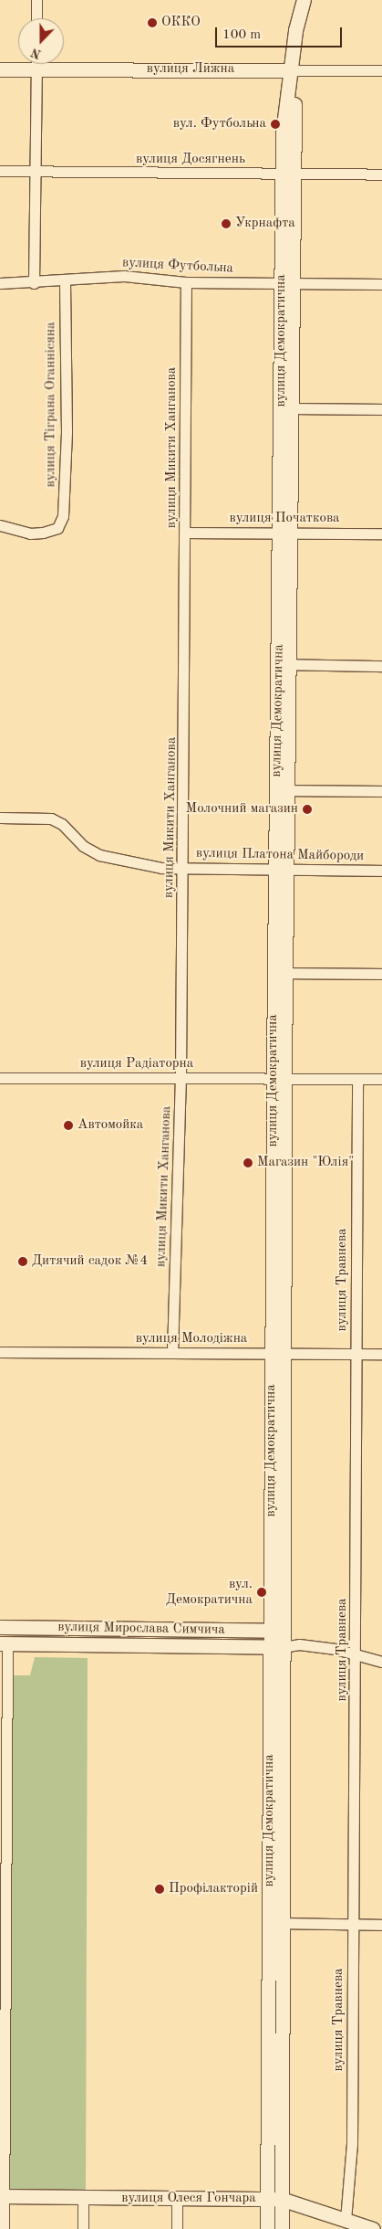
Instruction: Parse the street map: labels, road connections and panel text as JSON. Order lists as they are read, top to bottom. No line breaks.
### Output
{"streets":{"street":["вулиця Лижна","вулиця Досягнень","вулиця Футбольна","вулиця Демократична","вулиця Тіграна Оганнісяна","вулиця Микити Ханганова","вулиця Початкова","вулиця Платона Майбороди","вулиця Радіаторна","вулиця Травнева","вулиця Молодіжна","вулиця Мирослава Симчича","вулиця Олеся Гончара"]},"crossings":[["вулиця Лижна","вулиця Демократична"],["вулиця Досягнень","вулиця Демократична"],["вулиця Футбольна","вулиця Демократична"],["вулиця Футбольна","вулиця Тіграна Оганнісяна"],["вулиця Футбольна","вулиця Микити Ханганова"],["вулиця Демократична","вулиця Початкова"],["вулиця Демократична","вулиця Платона Майбороди"],["вулиця Демократична","вулиця Радіаторна"],["вулиця Демократична","вулиця Молодіжна"],["вулиця Демократична","вулиця Мирослава Симчича"],["вулиця Демократична","вулиця Олеся Гончара"],["вулиця Микити Ханганова","вулиця Початкова"],["вулиця Микити Ханганова","вулиця Платона Майбороди"],["вулиця Микити Ханганова","вулиця Радіаторна"],["вулиця Микити Ханганова","вулиця Молодіжна"],["вулиця Радіаторна","вулиця Травнева"],["вулиця Травнева","вулиця Молодіжна"],["вулиця Травнева","вулиця Олеся Гончара"]],"places":["ОККО","вул. Футбольна","Укрнафта","Молочний магазин","Автомойка","Магазин \"Юлія\"","Дитячий садок №4","вул. Демократична","Профілакторій"],"scale_bar":"100 m","north":"bottom"}
